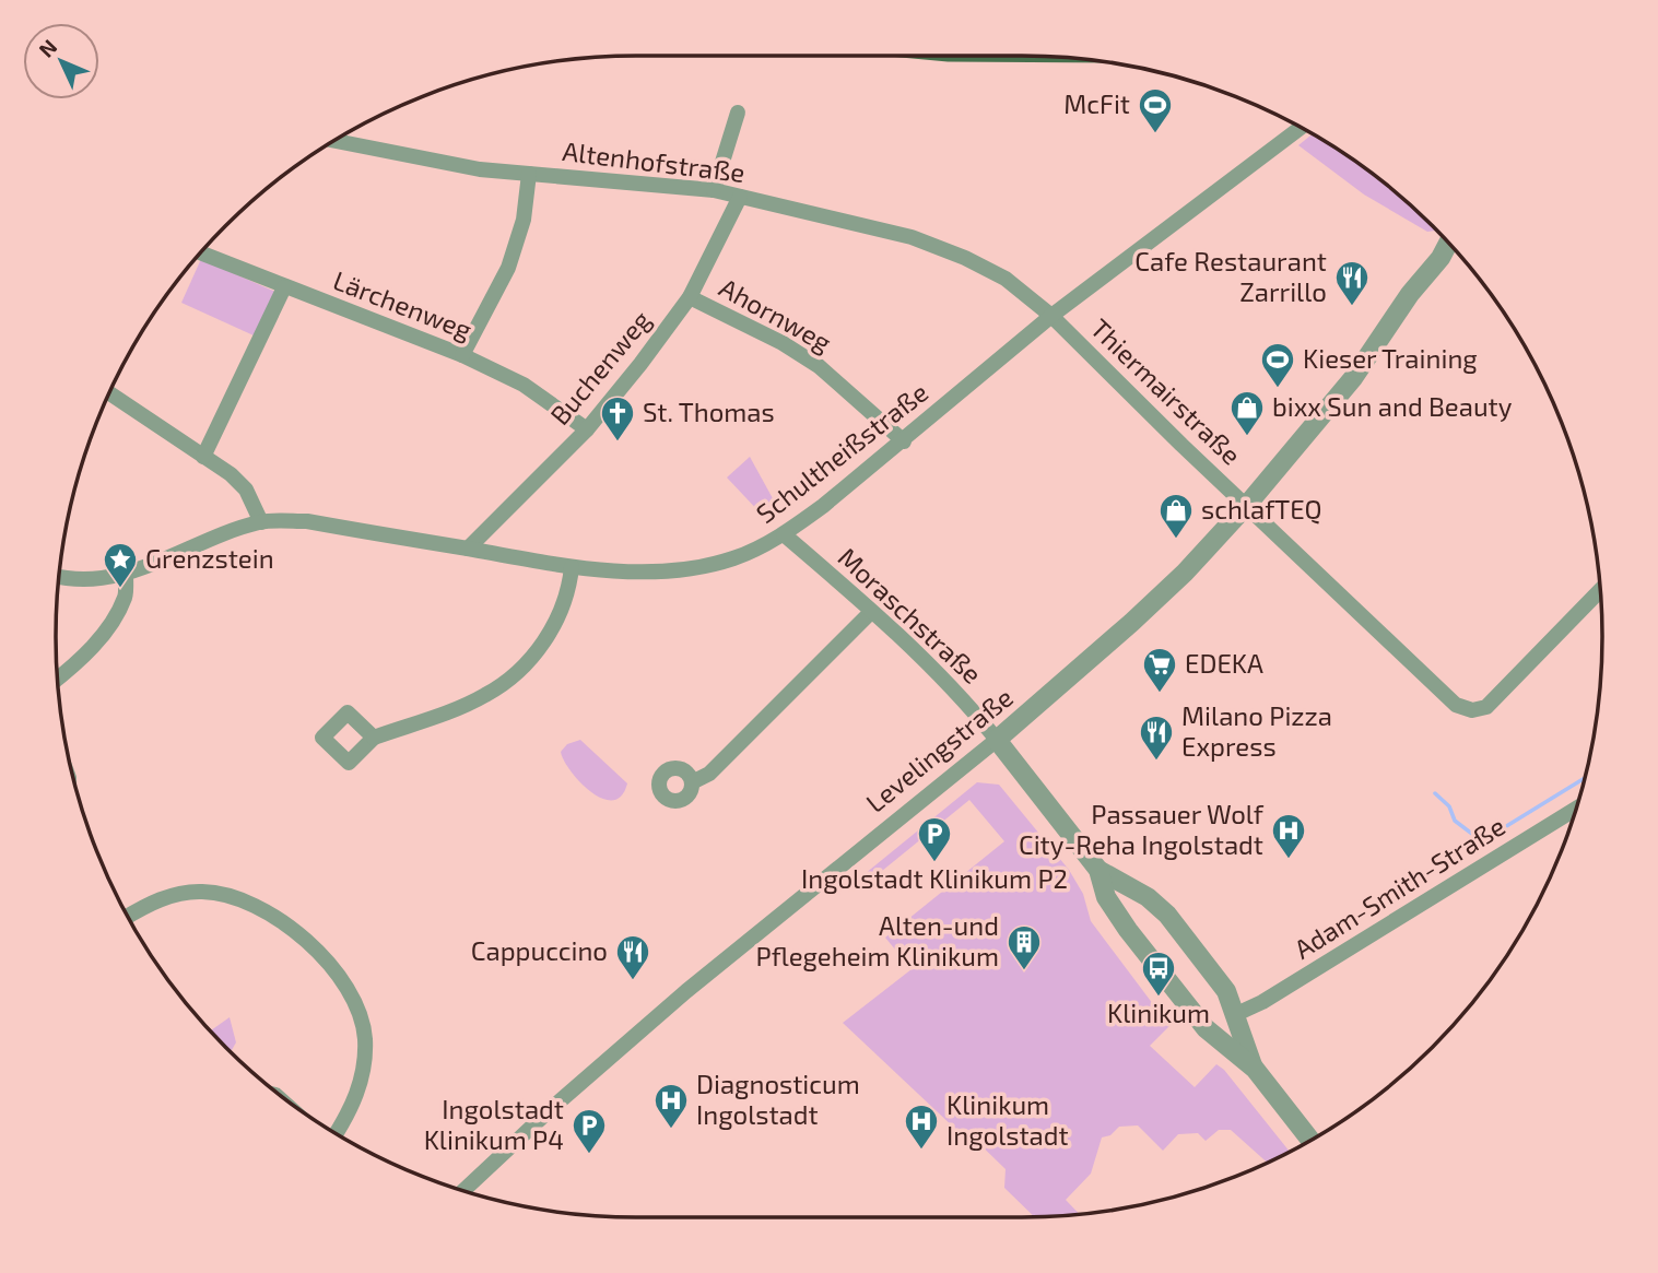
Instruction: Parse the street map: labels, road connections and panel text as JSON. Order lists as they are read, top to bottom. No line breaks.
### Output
{"streets":{"street":["Altenhofstraße","Lärchenweg","Ahornweg","Buchenweg","Thiermairstraße","Schultheißstraße","Moraschstraße","Levelingstraße","Adam-Smith-Straße"]},"crossings":[["Altenhofstraße","Buchenweg"],["Altenhofstraße","Thiermairstraße"],["Altenhofstraße","Schultheißstraße"],["Lärchenweg","Buchenweg"],["Ahornweg","Buchenweg"],["Ahornweg","Schultheißstraße"],["Buchenweg","Schultheißstraße"],["Thiermairstraße","Schultheißstraße"],["Thiermairstraße","Levelingstraße"],["Schultheißstraße","Moraschstraße"],["Moraschstraße","Levelingstraße"]],"places":{"sports":["McFit","Kieser Training"],"restaurant":["Cafe Restaurant Zarrillo","Milano Pizza Express","Cappuccino"],"shop":["bixx Sun and Beauty","schlafTEQ"],"church":["St. Thomas"],"place":["Grenzstein"],"supermarket":["EDEKA"],"hospital":["Passauer Wolf City-Reha Ingolstadt","Diagnosticum Ingolstadt","Klinikum Ingolstadt"],"parking":["Ingolstadt Klinikum P2","Ingolstadt Klinikum P4"],"building":["Alten-und Pflegeheim Klinikum"],"bus stop":["Klinikum"]},"north":"top left"}
